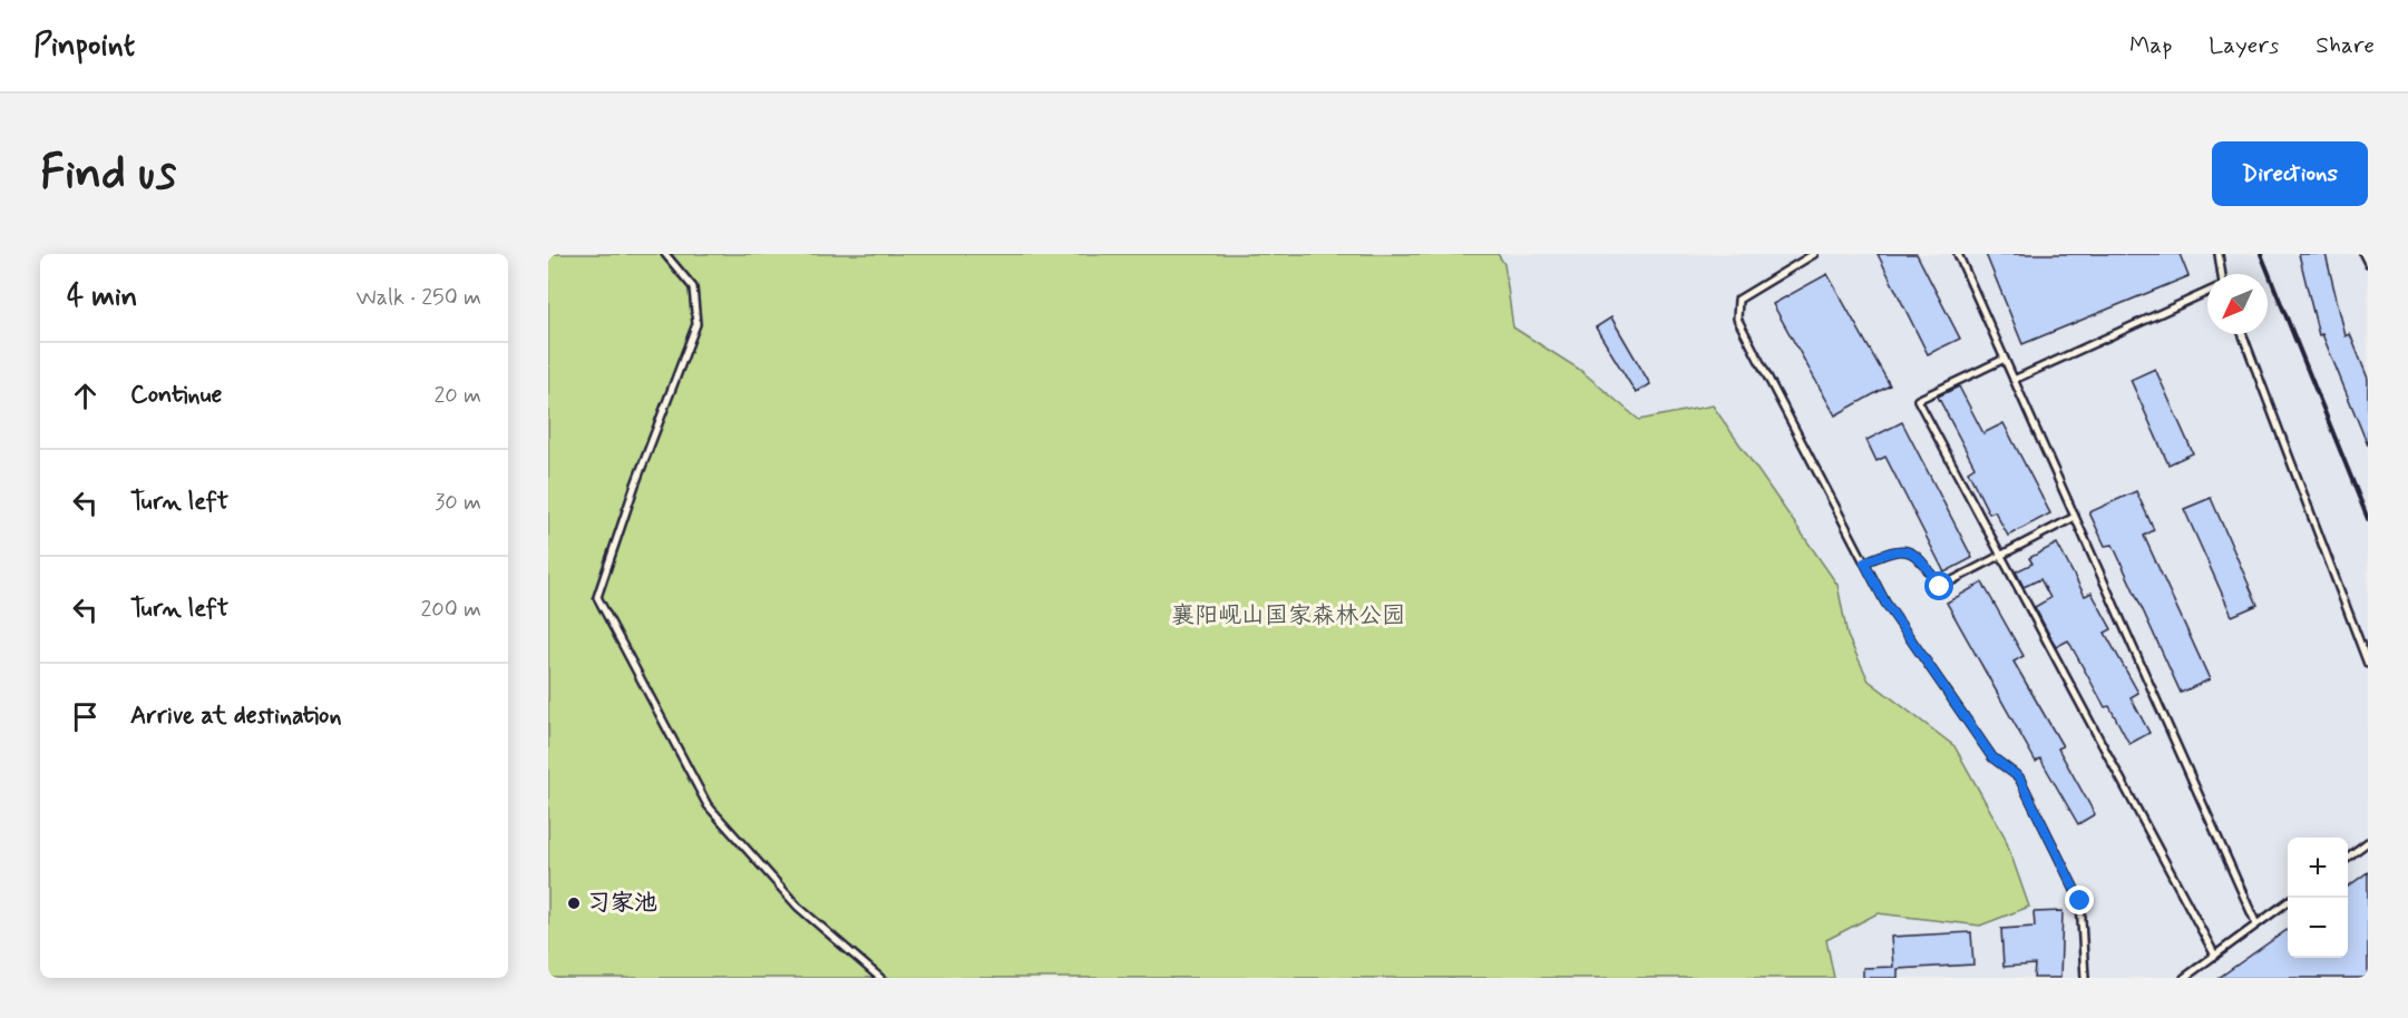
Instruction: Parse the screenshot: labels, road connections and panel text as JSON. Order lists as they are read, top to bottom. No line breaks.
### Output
{"parks":["襄阳岘山国家森林公园"],"places":["习家池"],"north":"bottom left","page":{"header":"Pinpoint","nav":["Map","Layers","Share"],"buttons":"Directions","title":"Find us","heading":["4 min","Walk · 250 m"],"list":[["Continue","20 m"],["Turn left","30 m"],["Turn left","200 m"],"Arrive at destination"],"map_buttons":["+","−"]}}
